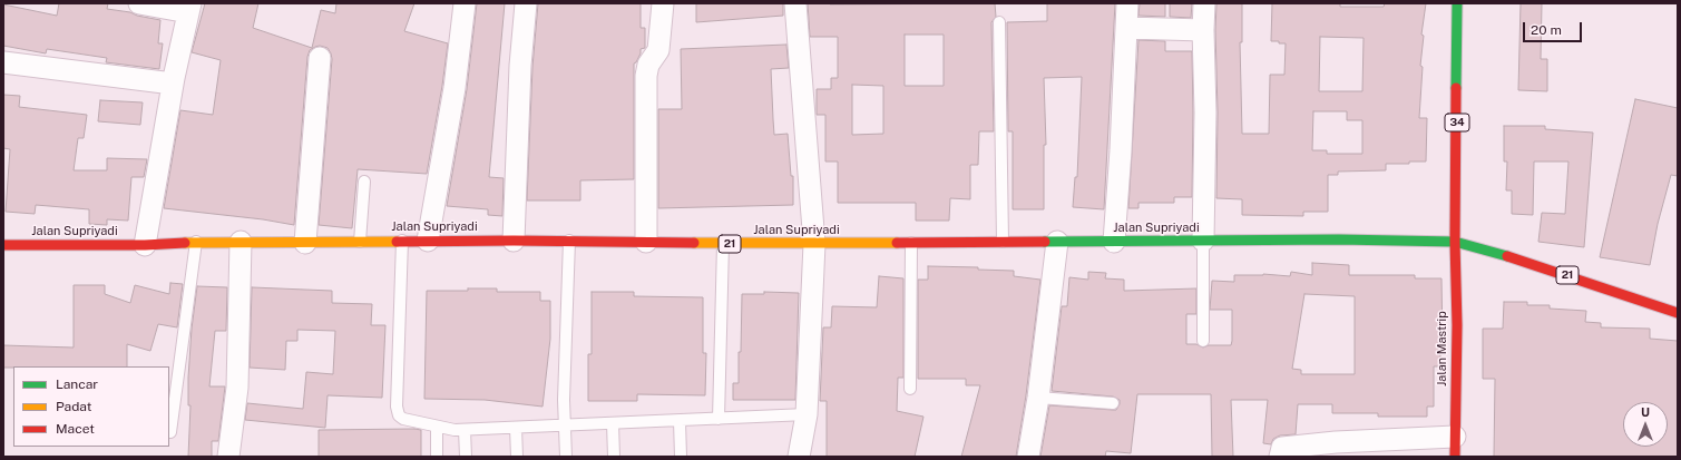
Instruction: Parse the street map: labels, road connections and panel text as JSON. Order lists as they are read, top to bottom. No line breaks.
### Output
{"streets":{"main road":["34","Jalan Supriyadi","21","Jalan Mastrip"]},"crossings":[["34","Jalan Supriyadi"],["34","21"],["34","Jalan Mastrip"],["Jalan Supriyadi","21"],["Jalan Supriyadi","Jalan Mastrip"],["21","Jalan Mastrip"]],"legend":["Lancar","Padat","Macet"],"scale_bar":"20 m","north":"top"}
